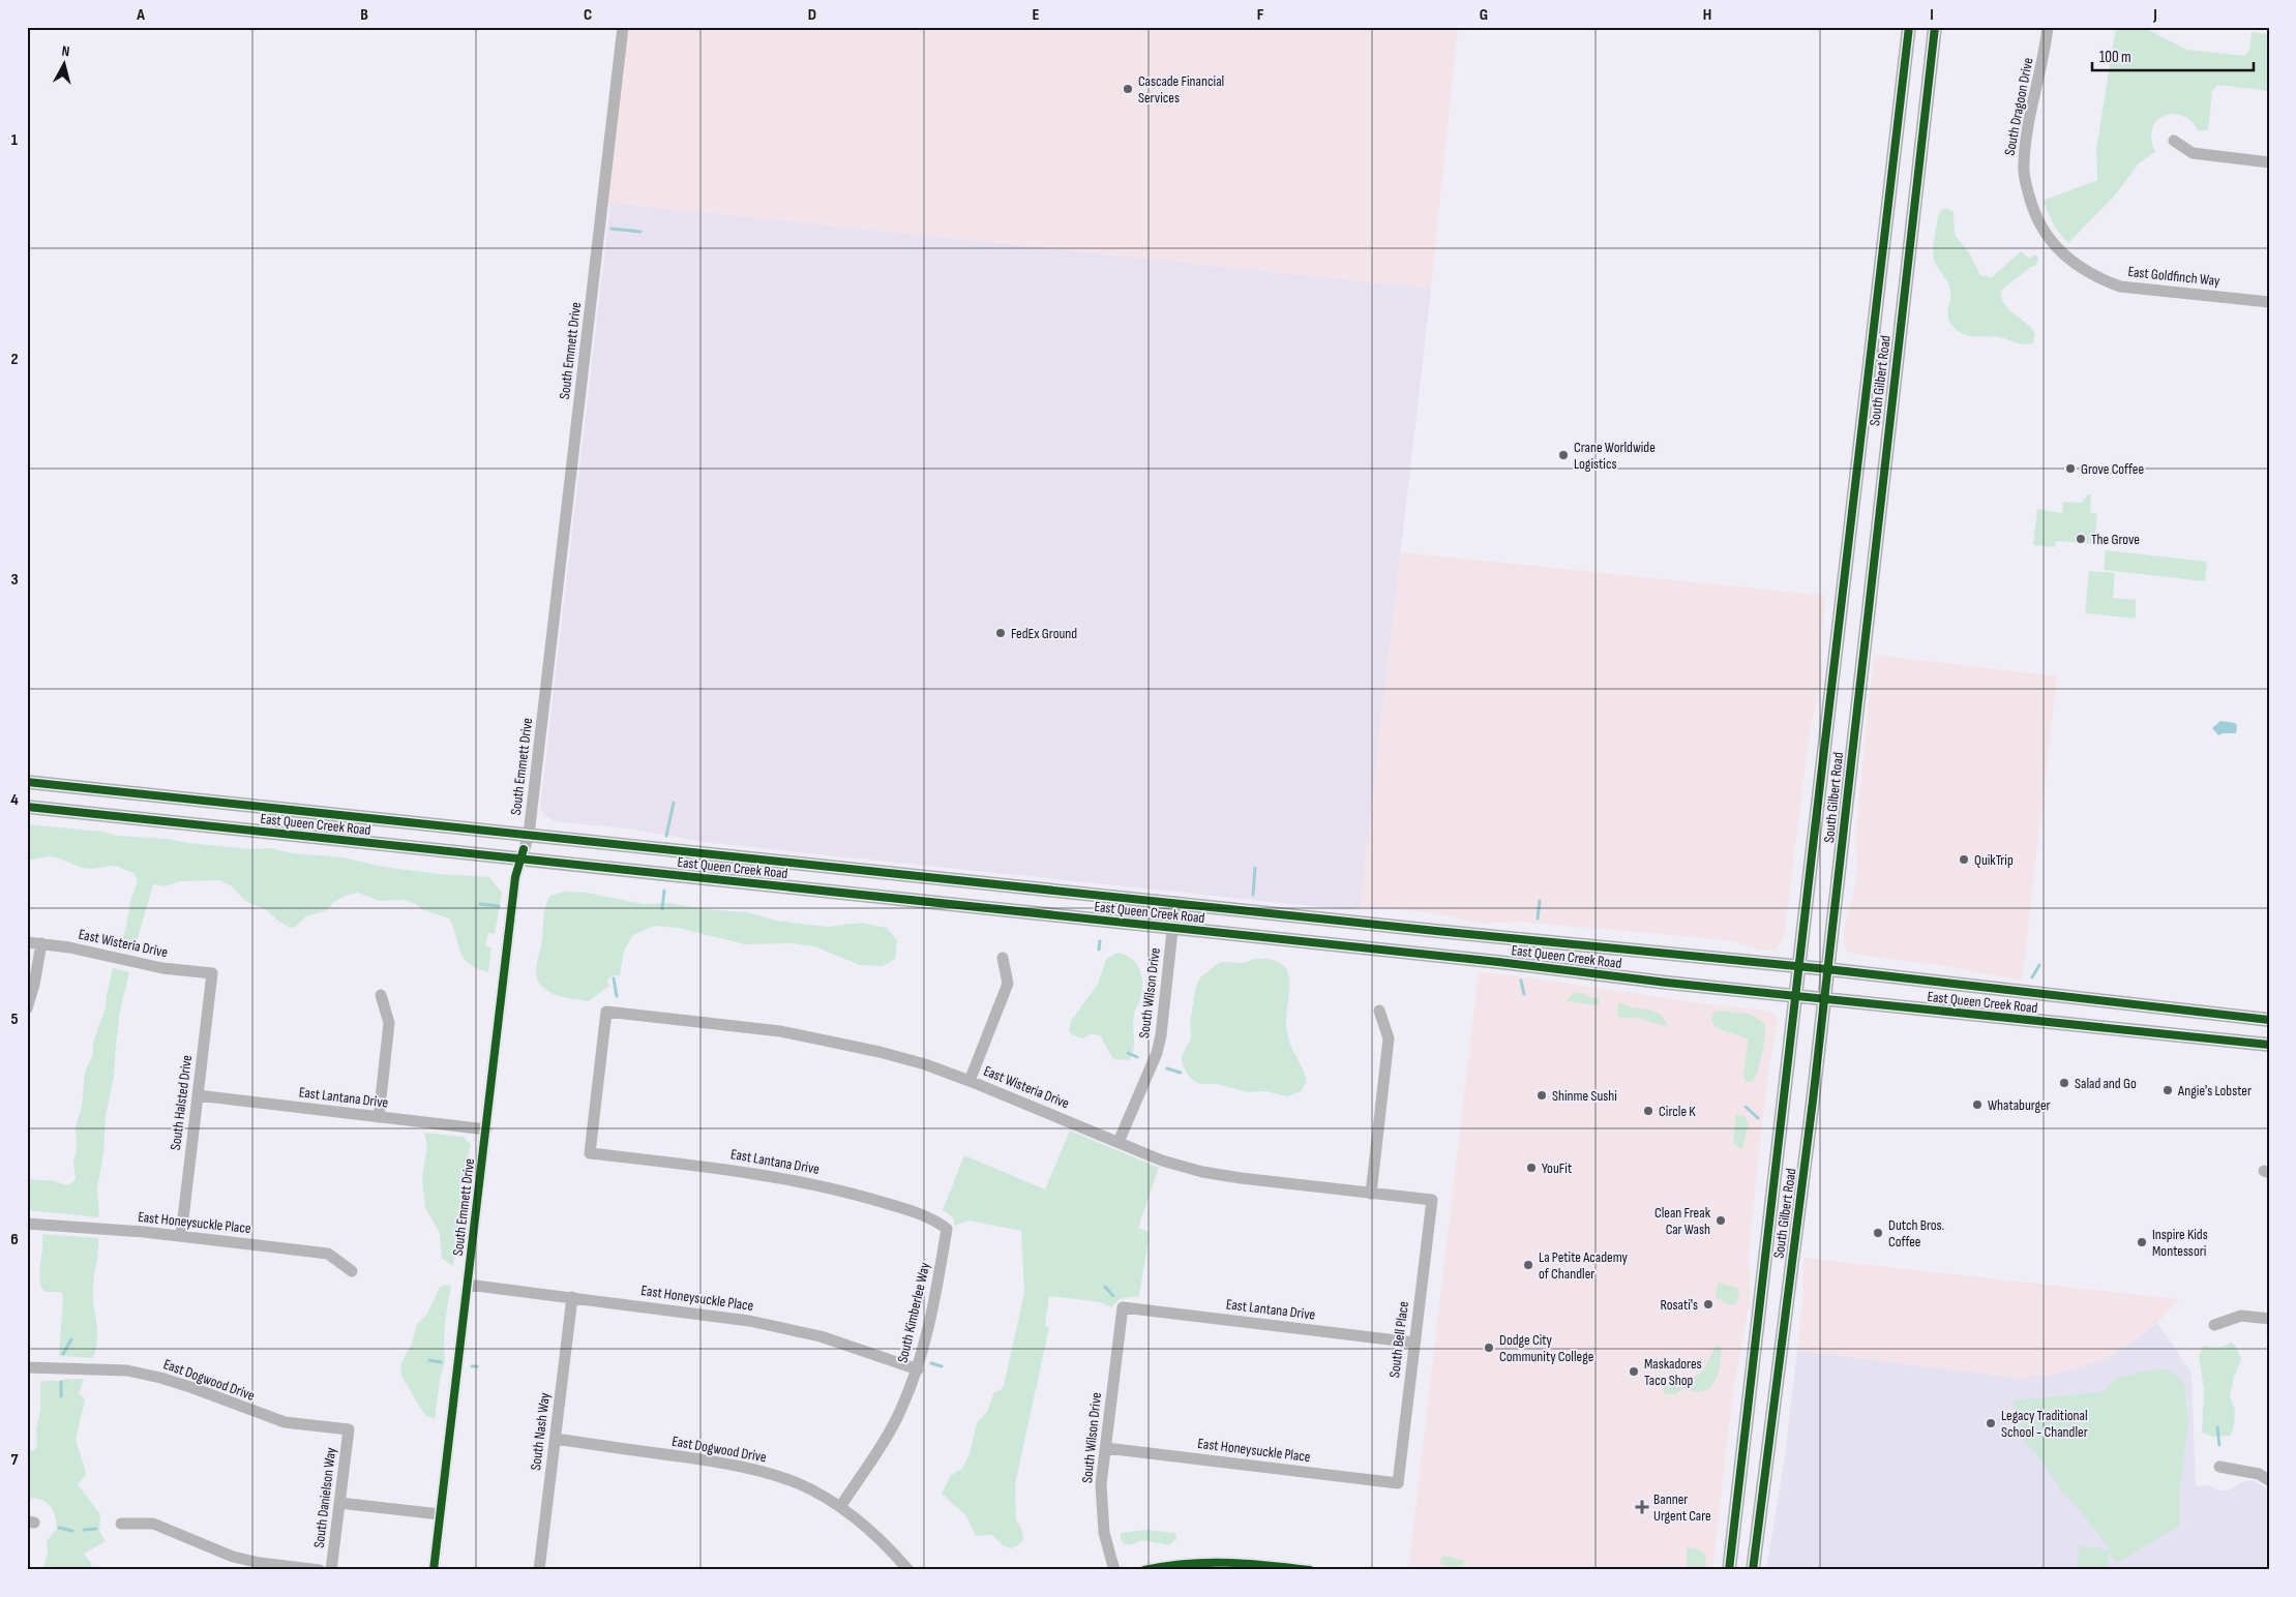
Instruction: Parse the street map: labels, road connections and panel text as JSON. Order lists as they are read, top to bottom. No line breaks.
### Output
{"streets":{"main road":["South Gilbert Road","East Queen Creek Road"],"street":["South Dragoon Drive","East Goldfinch Way","South Emmett Drive","East Wisteria Drive","South Wilson Drive","East Lantana Drive","South Halsted Drive","East Honeysuckle Place","South Kimberlee Way","South Bell Place","East Dogwood Drive","South Nash Way","South Danielson Way"]},"crossings":[["South Dragoon Drive","East Goldfinch Way"],["South Emmett Drive","East Queen Creek Road"],["South Emmett Drive","East Lantana Drive"],["South Emmett Drive","East Honeysuckle Place"],["South Gilbert Road","East Queen Creek Road"],["East Queen Creek Road","South Wilson Drive"],["East Wisteria Drive","South Wilson Drive"],["East Wisteria Drive","East Lantana Drive"],["East Wisteria Drive","South Halsted Drive"],["East Wisteria Drive","South Bell Place"],["South Wilson Drive","East Lantana Drive"],["South Wilson Drive","East Honeysuckle Place"],["East Lantana Drive","South Halsted Drive"],["East Lantana Drive","South Kimberlee Way"],["East Lantana Drive","South Bell Place"],["South Halsted Drive","East Honeysuckle Place"],["East Honeysuckle Place","South Kimberlee Way"],["East Honeysuckle Place","South Bell Place"],["East Honeysuckle Place","South Nash Way"],["South Kimberlee Way","East Dogwood Drive"],["East Dogwood Drive","South Nash Way"],["East Dogwood Drive","South Danielson Way"]],"places":{"other":["Cascade Financial Services","Crane Worldwide Logistics","Grove Coffee","The Grove","FedEx Ground","QuikTrip","Salad and Go","Angie's Lobster","Shinme Sushi","Whataburger","Circle K","YouFit","Clean Freak Car Wash","Dutch Bros. Coffee","Inspire Kids Montessori","La Petite Academy of Chandler","Rosati's","Dodge City Community College","Maskadores Taco Shop","Legacy Traditional School - Chandler"],"health":["Banner Urgent Care"]},"scale_bar":"100 m","north":"top","grid":{"columns":["A","B","C","D","E","F","G","H","I","J"],"rows":["1","2","3","4","5","6","7"]}}
